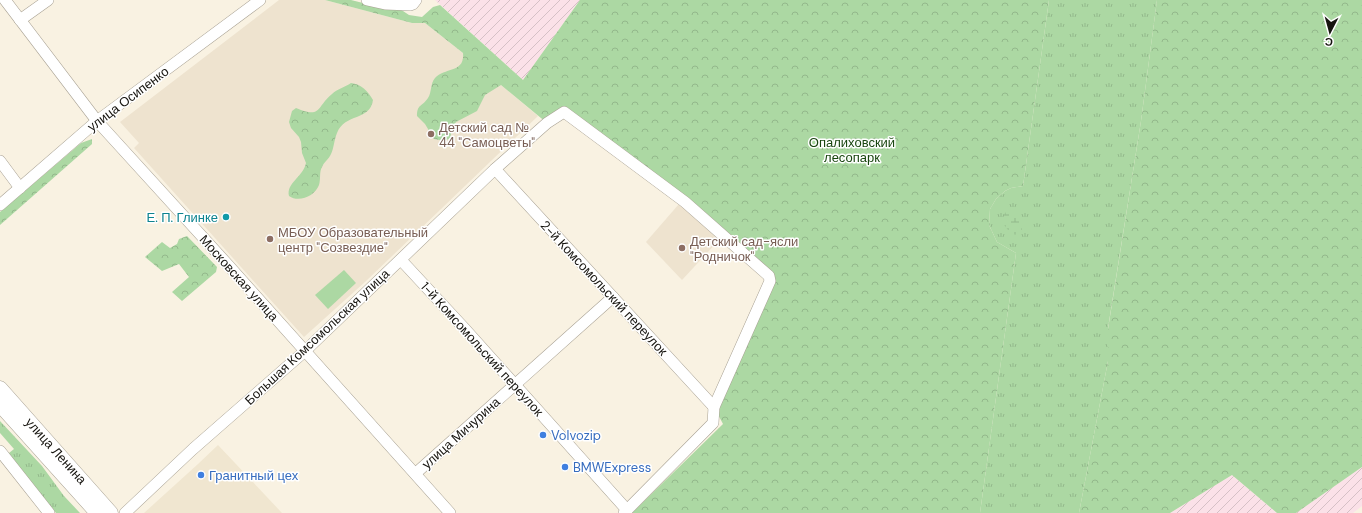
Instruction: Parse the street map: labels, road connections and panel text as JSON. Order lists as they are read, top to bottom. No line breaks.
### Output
{"streets":{"main road":["улица Ленина"],"street":["улица Осипенко","Московская улица","2-й Комсомольский переулок","Большая Комсомольская улица","1-й Комсомольский переулок","улица Мичурина"]},"crossings":[["улица Осипенко","Московская улица"],["Московская улица","Большая Комсомольская улица"],["Московская улица","улица Мичурина"],["2-й Комсомольский переулок","Большая Комсомольская улица"],["2-й Комсомольский переулок","улица Мичурина"],["Большая Комсомольская улица","1-й Комсомольский переулок"],["1-й Комсомольский переулок","улица Мичурина"]],"parks":["Опалиховский лесопарк"],"places":["Детский сад № 44 \"Самоцветы\"","Е. П. Глинке","МБОУ Образовательный центр \"Созвездие\"","Детский сад-ясли \"Родничок\"","Volvozip","BMWExpress","Гранитный цех"],"north":"bottom"}
